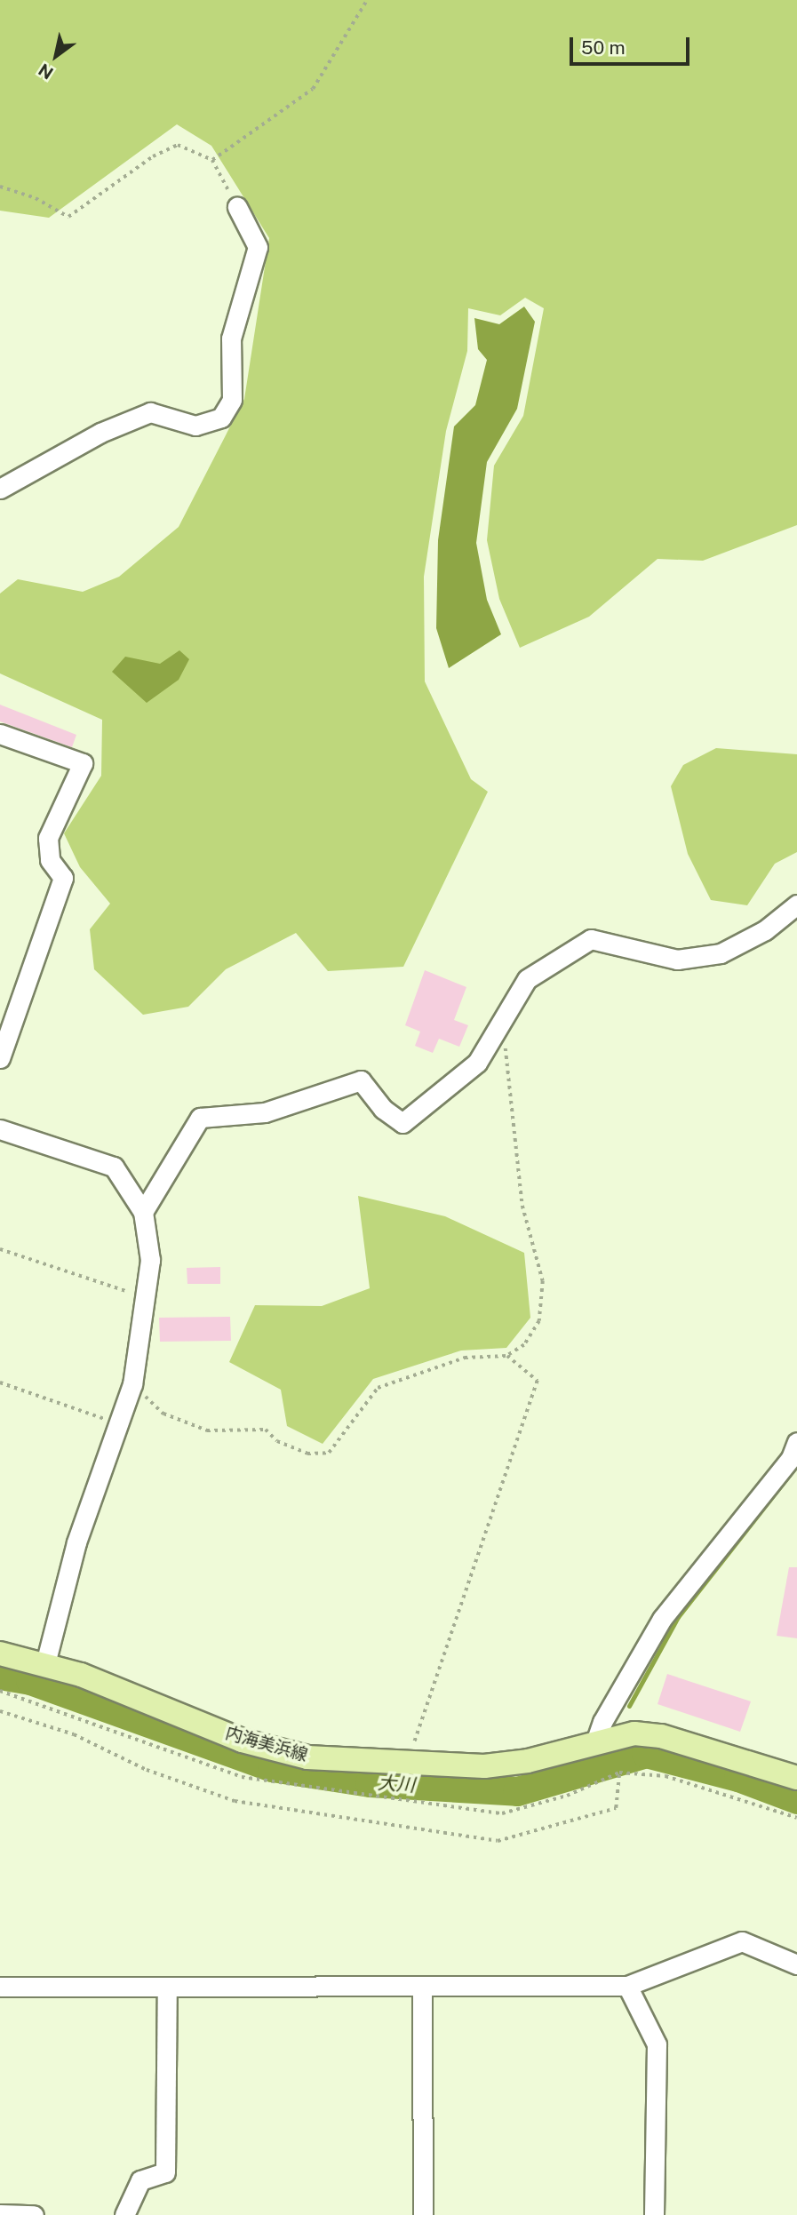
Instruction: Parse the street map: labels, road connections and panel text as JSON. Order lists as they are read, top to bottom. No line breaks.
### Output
{"streets":{"main road":["内海美浜線"]},"water":["大川"],"scale_bar":"50 m","north":"bottom left"}
